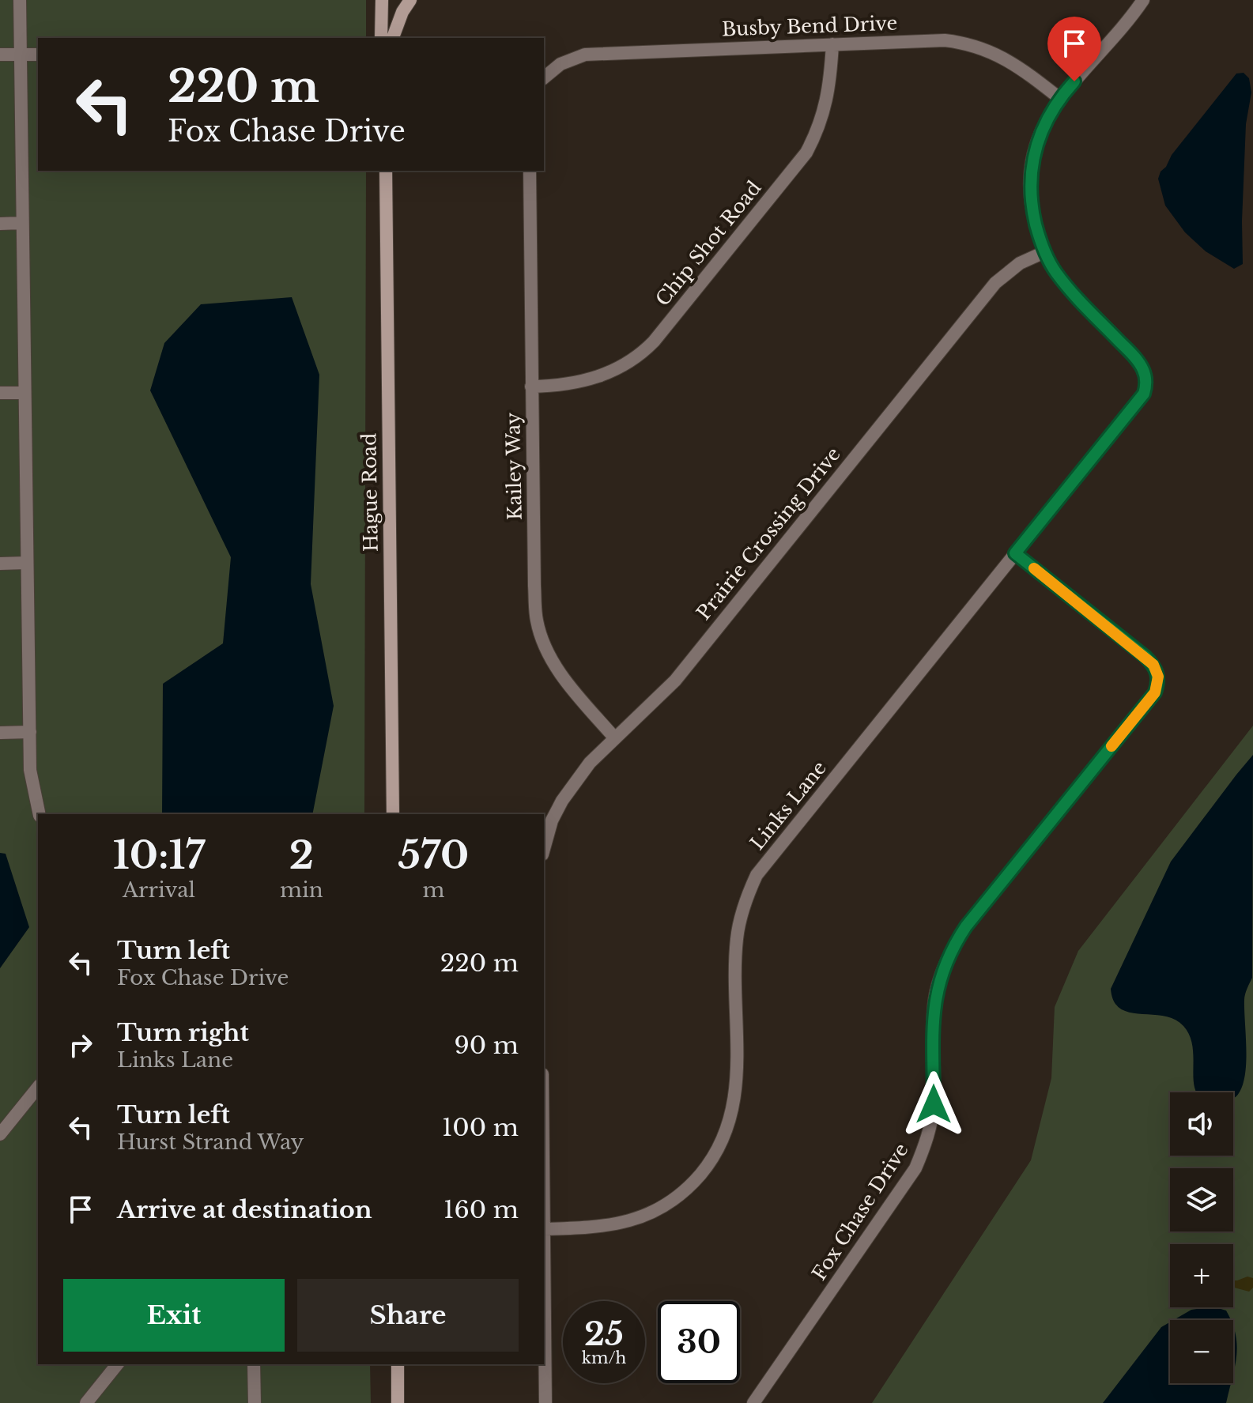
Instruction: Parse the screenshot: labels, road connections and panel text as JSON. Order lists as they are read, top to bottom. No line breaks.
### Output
{"streets":{"main road":["Hague Road"],"street":["Busby Bend Drive","Chip Shot Road","Kailey Way","Prairie Crossing Drive","Links Lane","Fox Chase Drive"]},"crossings":[["Busby Bend Drive","Chip Shot Road"],["Chip Shot Road","Kailey Way"],["Kailey Way","Prairie Crossing Drive"],["Prairie Crossing Drive","Links Lane"],["Links Lane","Fox Chase Drive"]],"page":{"turn":["220 m","Fox Chase Drive"],"eta":["10:17","Arrival","2","min","570","m"],"list":[{"name":"Turn left","note":"Fox Chase Drive","value":"220 m"},{"name":"Turn right","note":"Links Lane","value":"90 m"},{"name":"Turn left","note":"Hurst Strand Way","value":"100 m"},{"name":"Arrive at destination","value":"160 m"}],"map_buttons":["+","−"],"buttons":["Exit","Share"],"speed":"25 km/h","limit":"30"}}
